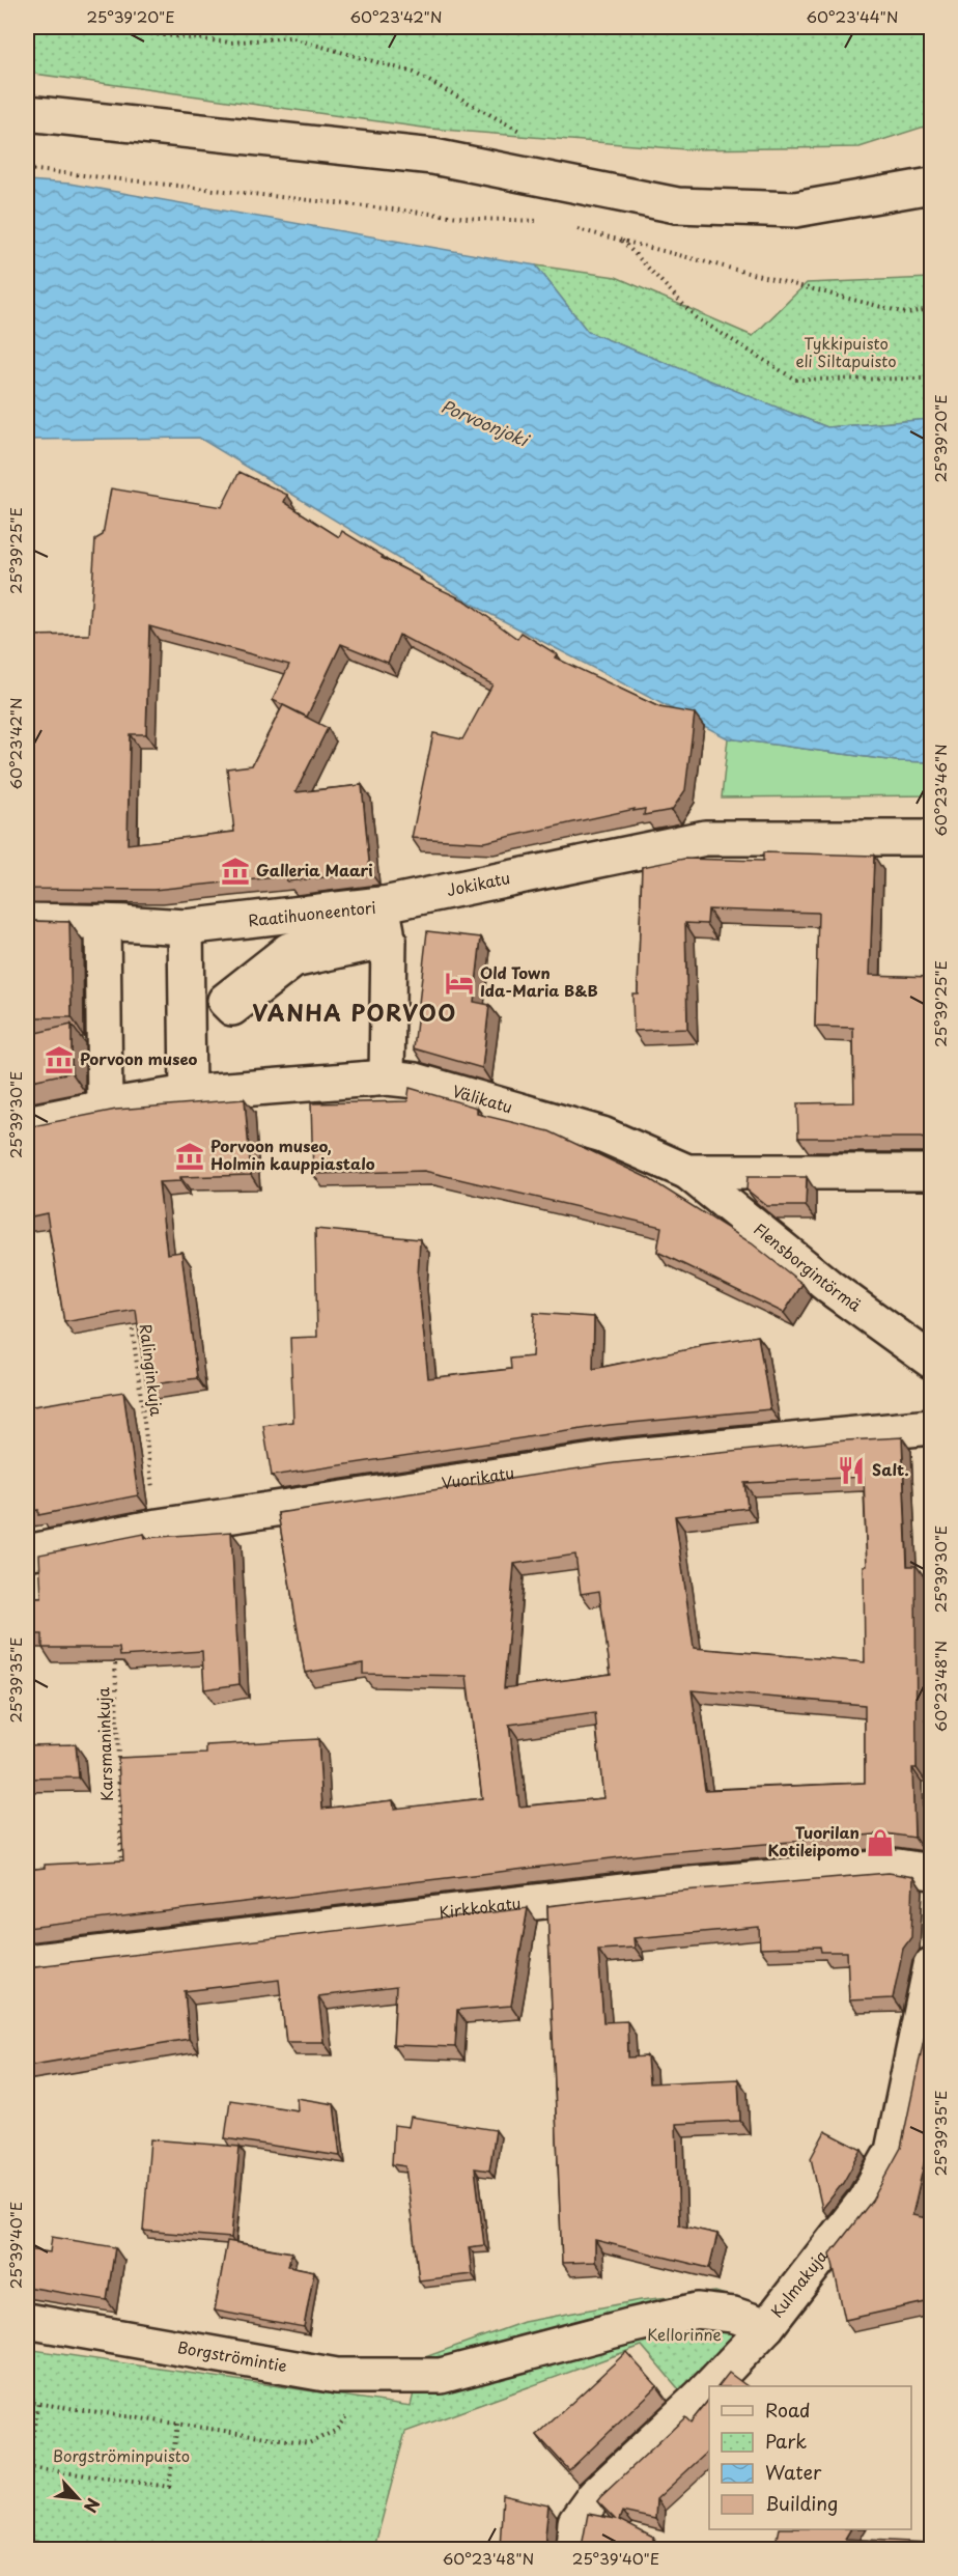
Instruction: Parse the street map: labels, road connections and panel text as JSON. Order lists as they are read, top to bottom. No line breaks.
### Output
{"streets":{"street":["Jokikatu","Raatihuoneentori","Välikatu","Flensborgintörmä","Vuorikatu","Kirkkokatu","Kulmakuja","Borgströmintie"],"path":["Ralinginkuja","Karsmaninkuja"]},"crossings":[["Jokikatu","Raatihuoneentori"],["Raatihuoneentori","Välikatu"],["Välikatu","Flensborgintörmä"],["Ralinginkuja","Vuorikatu"],["Kulmakuja","Borgströmintie"]],"districts":["VANHA PORVOO"],"water":["Porvoonjoki"],"parks":["Tykkipuisto eli Siltapuisto","Kellorinne","Borgströminpuisto"],"places":{"museum":["Galleria Maari","Porvoon museo","Porvoon museo, Holmin kauppiastalo"],"hotel":["Old Town Ida-Maria B&B"],"restaurant":["Salt."],"shop":["Tuorilan Kotileipomo"]},"legend":["Road","Park","Water","Building"],"north":"bottom right","coordinates":["25°39'20\"E","60°23'42\"N","60°23'44\"N","25°39'25\"E","60°23'46\"N","25°39'30\"E","25°39'35\"E","60°23'48\"N","25°39'40\"E"]}
